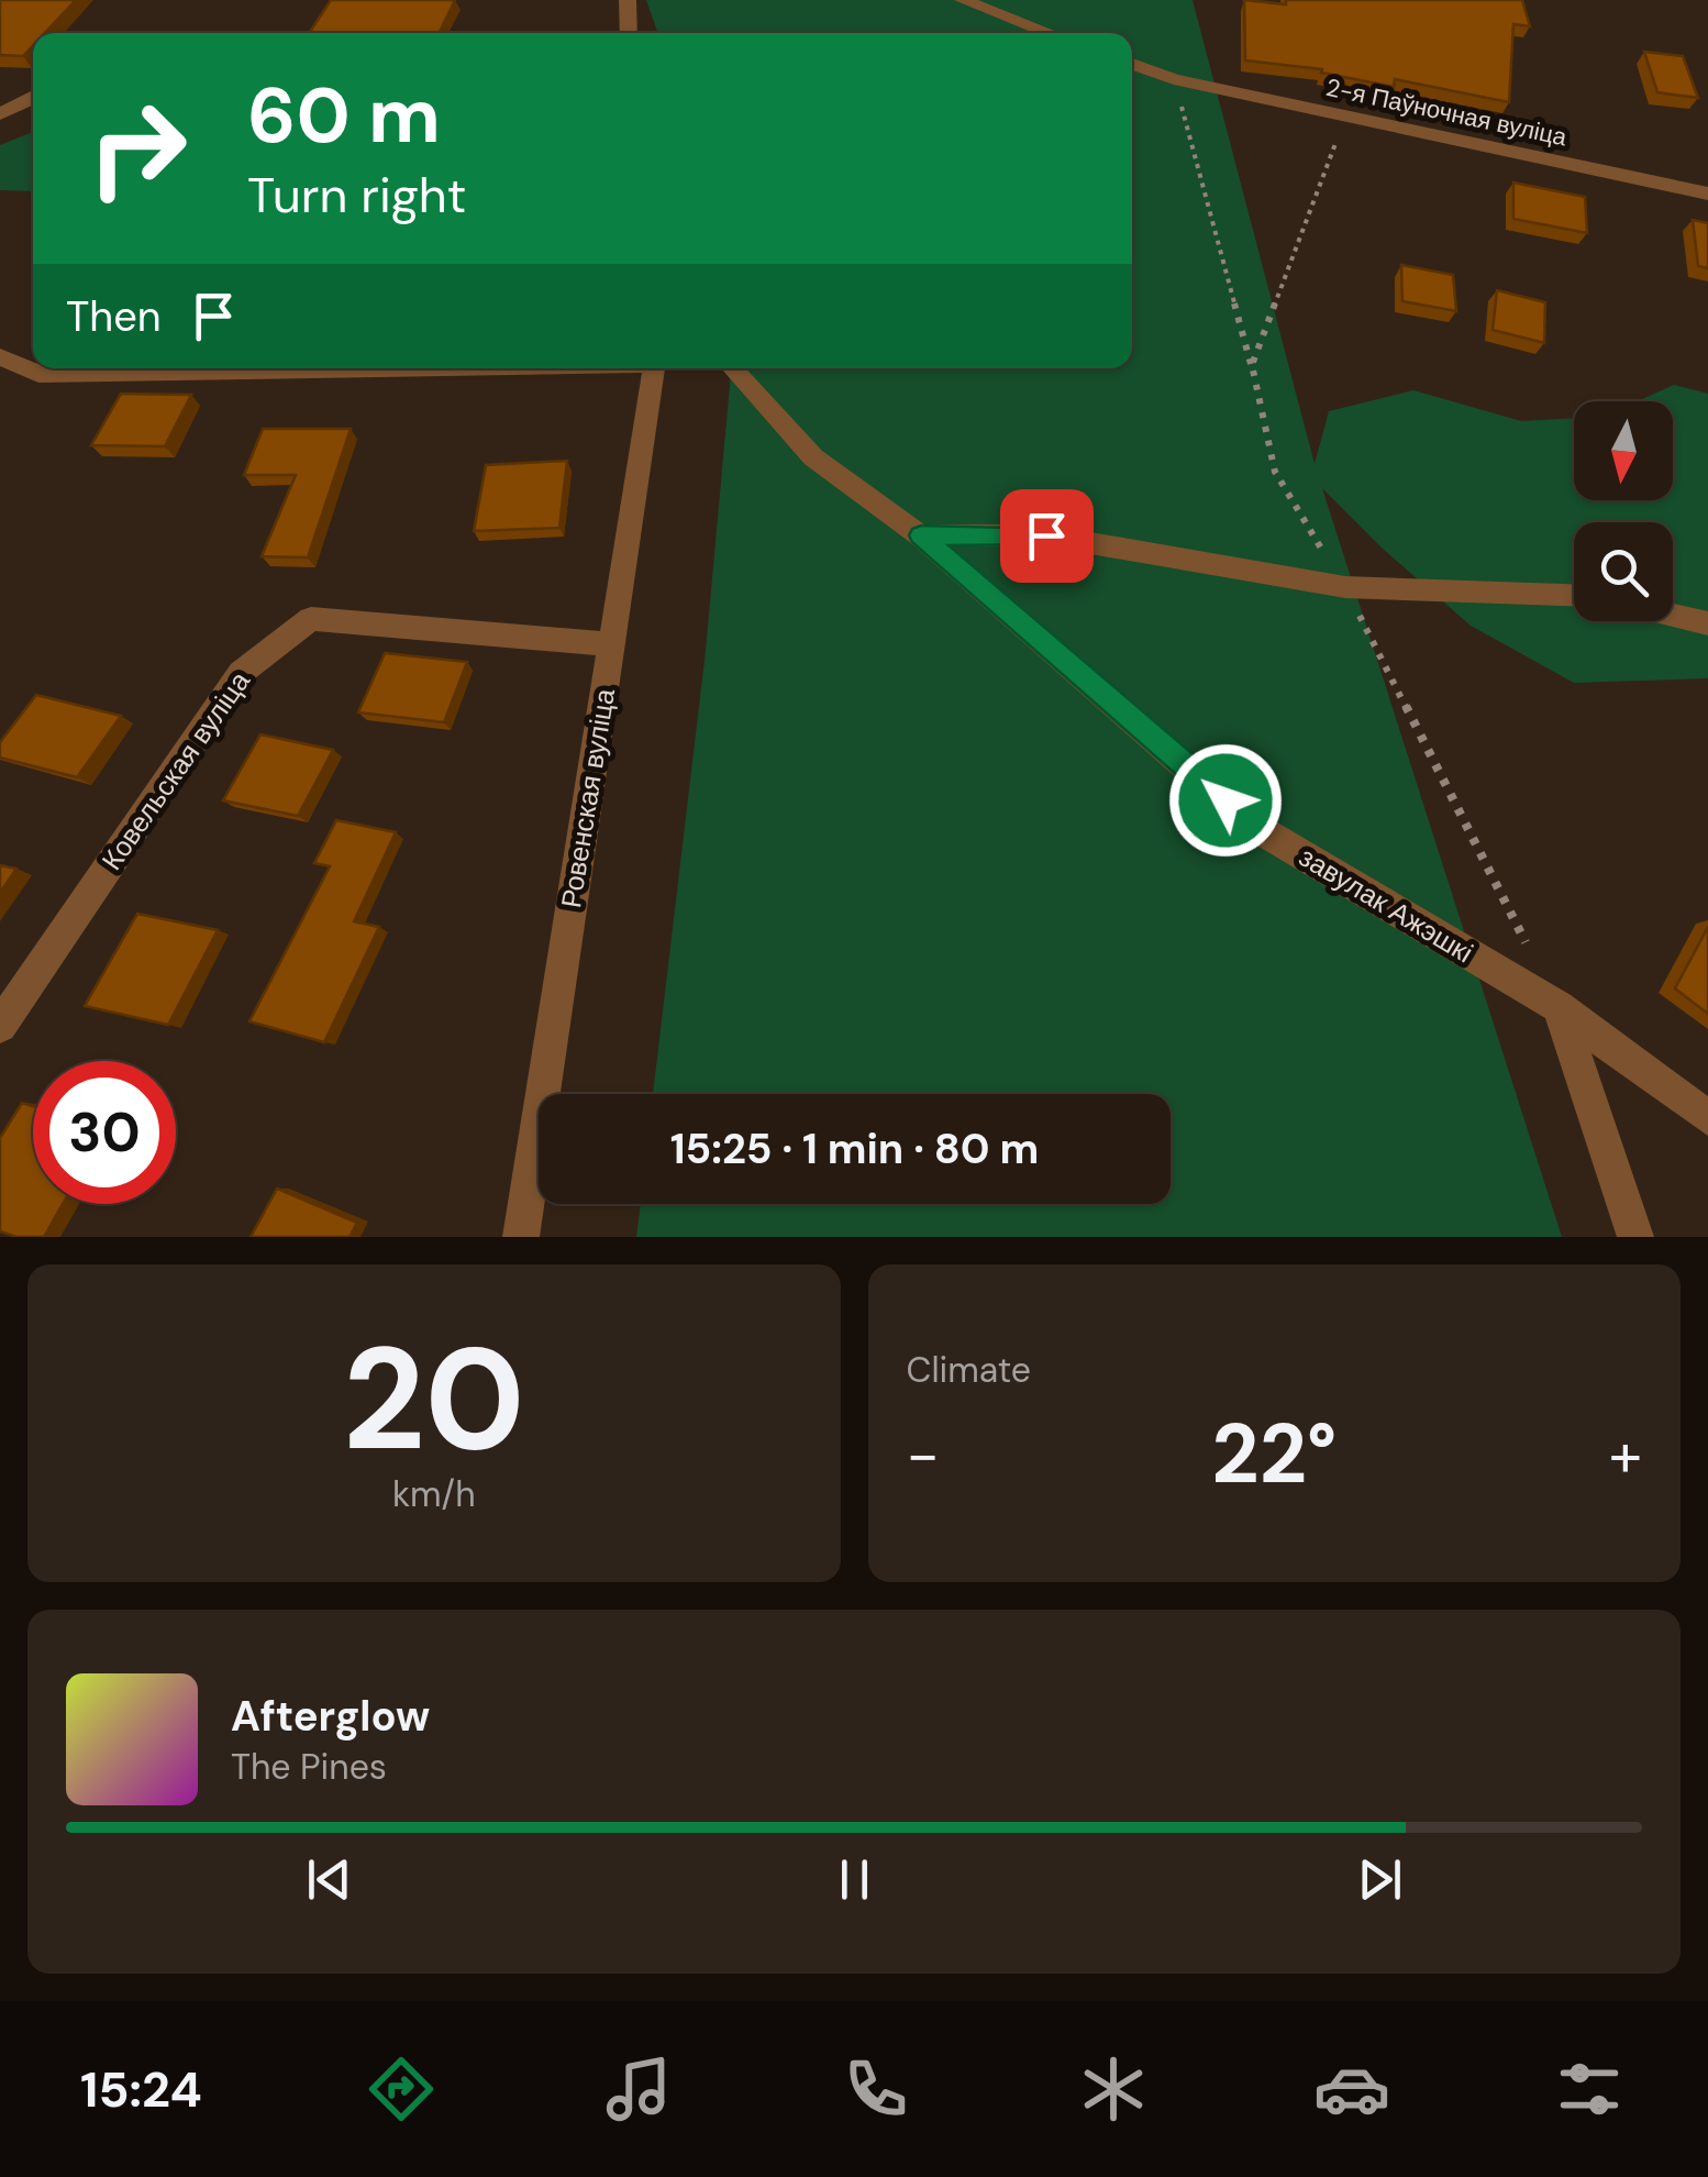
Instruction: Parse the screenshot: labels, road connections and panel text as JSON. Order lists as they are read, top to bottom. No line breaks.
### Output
{"streets":{"street":["2-я Паўночная вуліца","Ковельская вуліца","Ровенская вуліца","завулак Ажэшкі"]},"crossings":[["Ковельская вуліца","Ровенская вуліца"]],"north":"bottom","page":{"turn":["60 m","Turn right"],"then":"Then","limit":"30","trip":"15:25 · 1 min · 80 m","tile":[["20","km/h"],"Climate"],"heat":["−","22°","+"],"song":["Afterglow","The Pines"],"tabs":"15:24"}}
